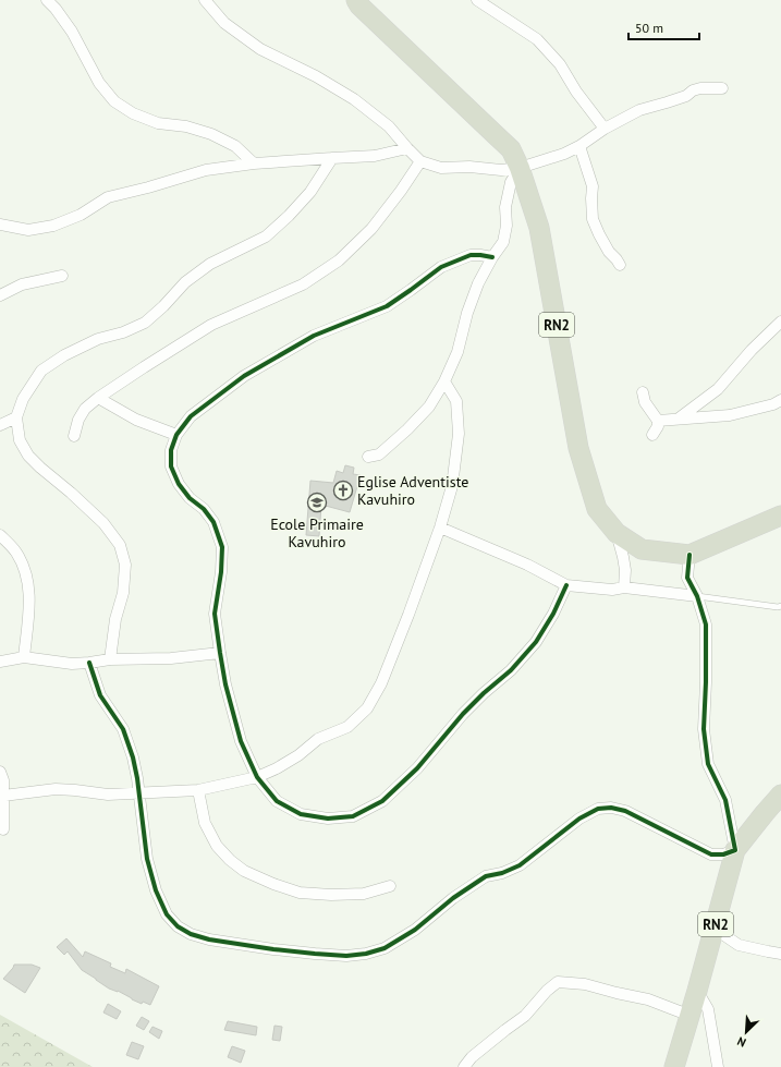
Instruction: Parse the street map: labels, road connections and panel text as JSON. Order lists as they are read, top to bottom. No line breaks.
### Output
{"streets":{"highway":["RN2"]},"places":{"church":["Eglise Adventiste Kavuhiro"],"school or university":["Ecole Primaire Kavuhiro"]},"scale_bar":"50 m","north":"bottom left"}
